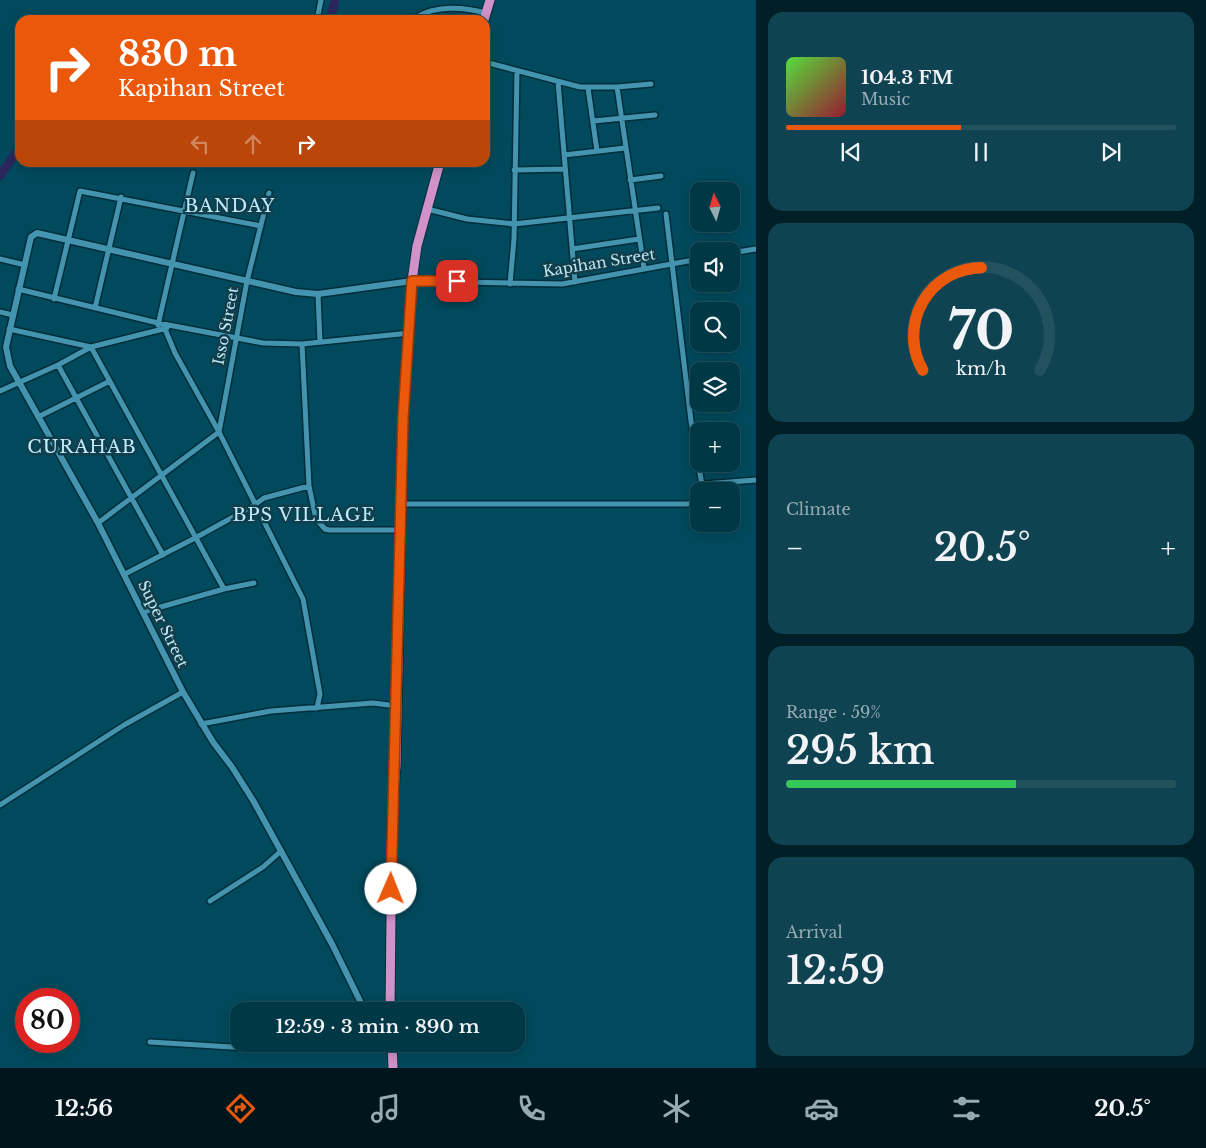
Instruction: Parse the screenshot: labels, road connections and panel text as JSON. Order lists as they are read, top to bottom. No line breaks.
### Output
{"streets":{"street":["Kapihan Street","Isso Street","Super Street"]},"districts":["BANDAY","CURAHAB","BPS VILLAGE"],"north":"top","page":{"turn":["830 m","Kapihan Street"],"song":["104.3 FM","Music"],"map_buttons":["+","−"],"tile":["Climate",["Range · 59%","295 km"],["Arrival","12:59"]],"heat":["−","20.5°","+"],"limit":"80","trip":"12:59 · 3 min · 890 m","tabs":["12:56","20.5°"],"gauge":["70","km/h"]}}
